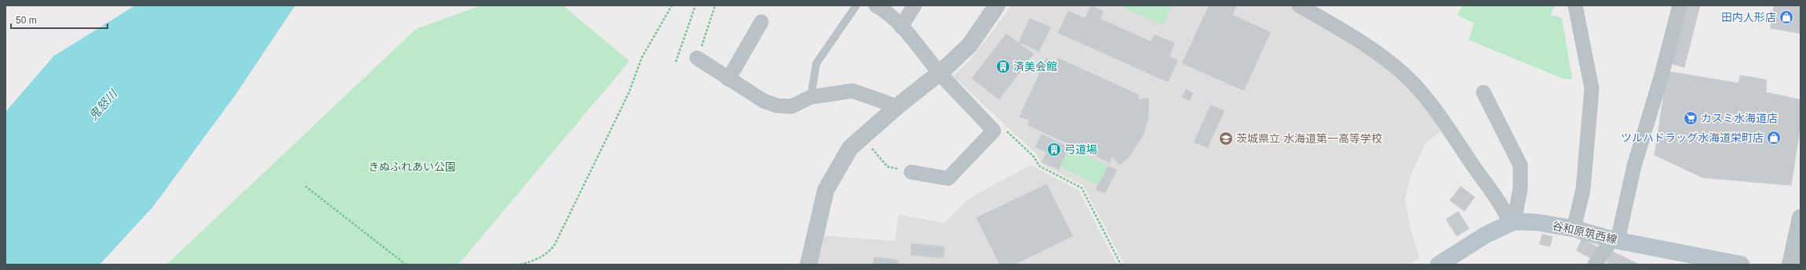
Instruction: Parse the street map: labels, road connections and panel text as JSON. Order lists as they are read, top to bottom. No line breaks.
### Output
{"streets":{"main road":["谷和原筑西線"]},"water":["鬼怒川"],"parks":["きぬふれあい公園"],"places":{"shop":["田内人形店","ツルハドラッグ水海道栄町店"],"building":["済美会館","弓道場"],"supermarket":["カスミ水海道店"],"school or university":["茨城県立 水海道第一高等学校"]},"scale_bar":"50 m"}
